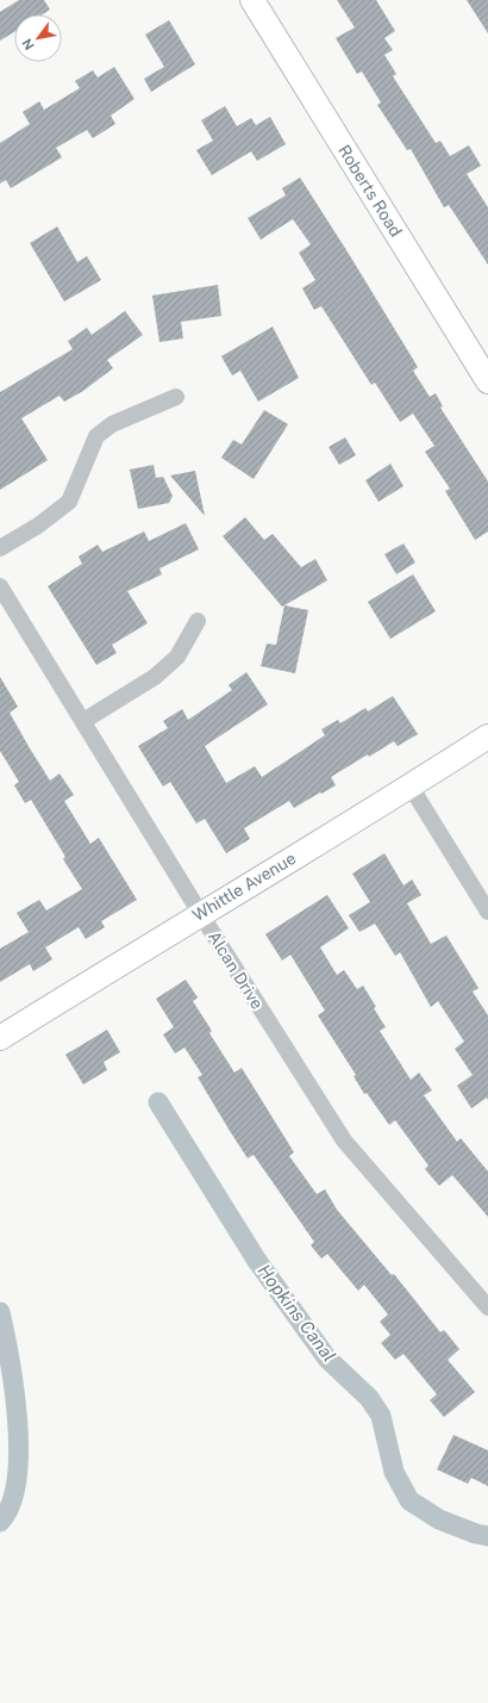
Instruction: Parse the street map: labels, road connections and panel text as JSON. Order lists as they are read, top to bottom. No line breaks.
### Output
{"streets":{"street":["Roberts Road","Whittle Avenue","Alcan Drive"]},"crossings":[["Whittle Avenue","Alcan Drive"]],"water":["Hopkins Canal"],"north":"bottom left"}
